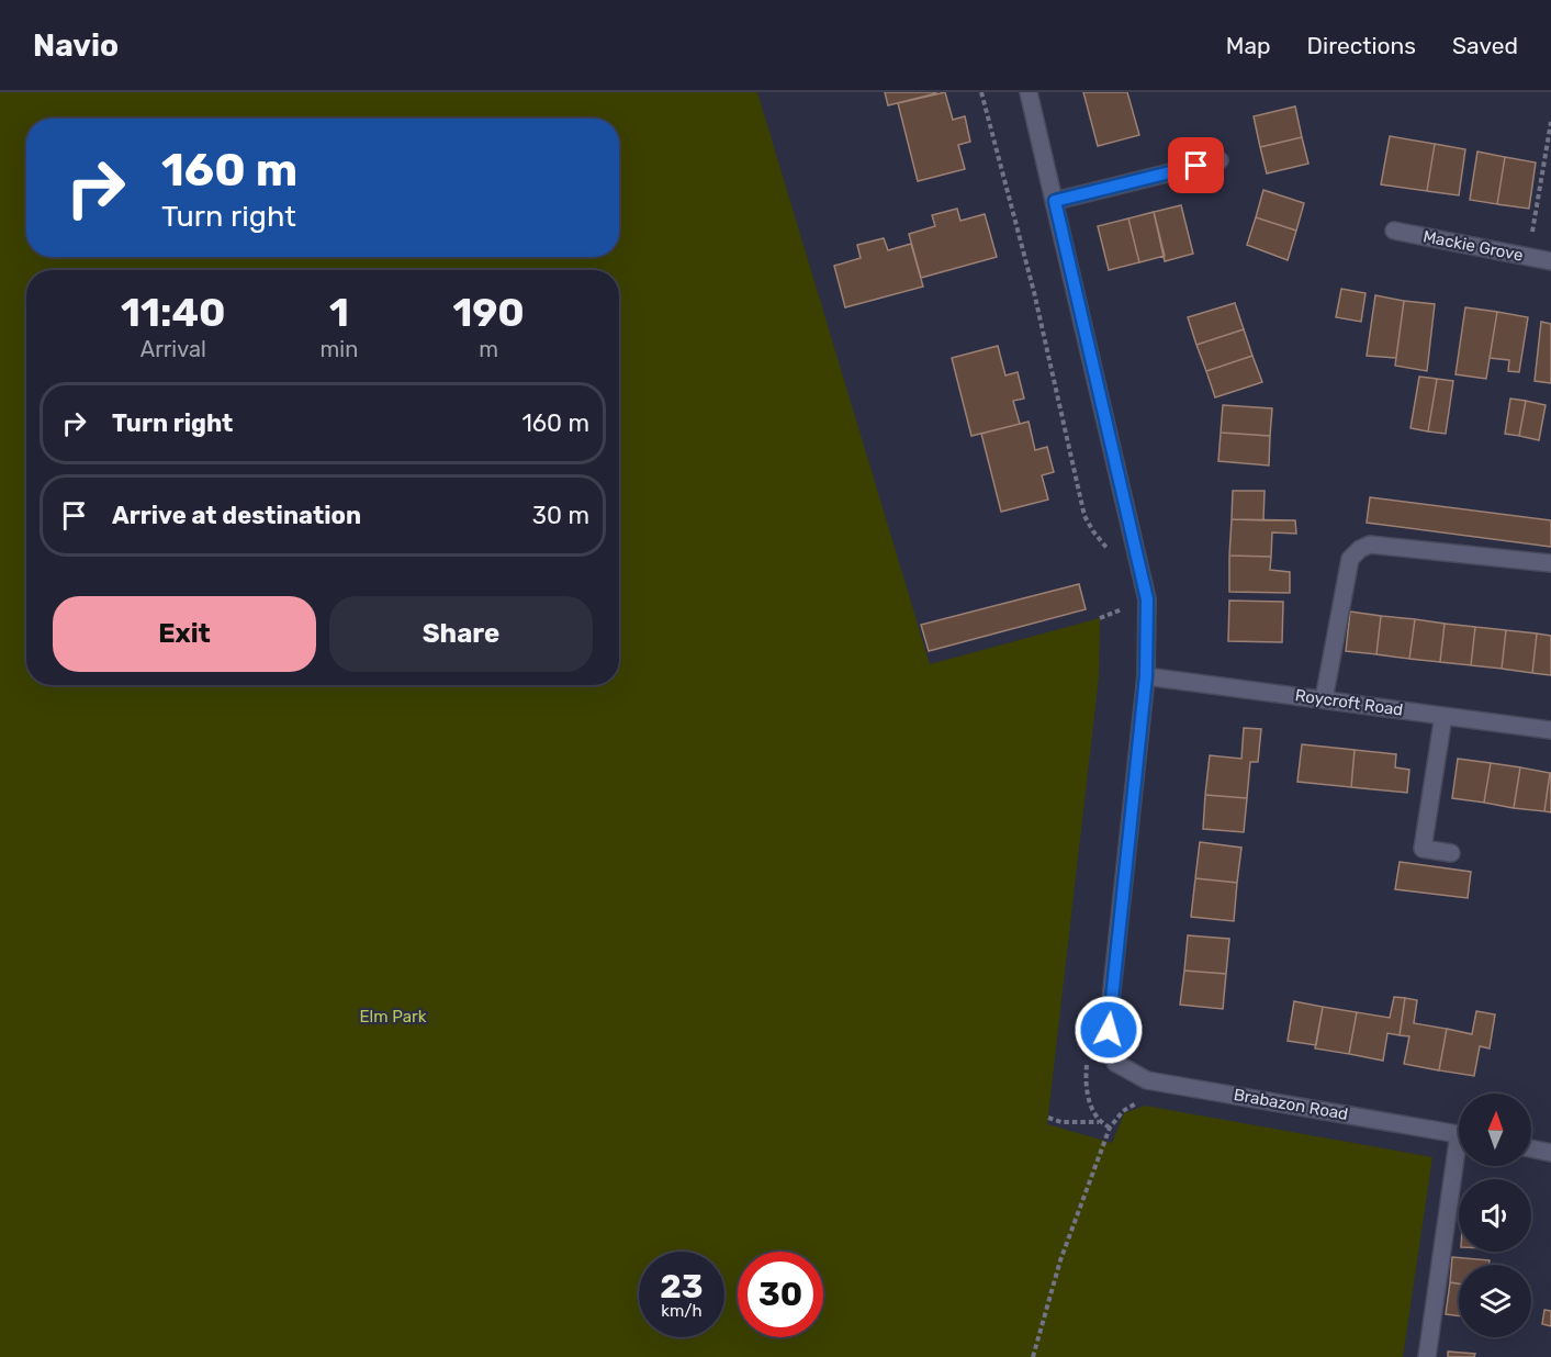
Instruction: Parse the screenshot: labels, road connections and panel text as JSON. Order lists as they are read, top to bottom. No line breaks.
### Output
{"streets":{"street":["Mackie Grove","Roycroft Road","Brabazon Road"]},"crossings":[["Roycroft Road","Brabazon Road"]],"parks":["Elm Park"],"north":"top","page":{"header":"Navio","nav":["Map","Directions","Saved"],"turn":["160 m","Turn right"],"eta":["11:40","Arrival","1","min","190","m"],"list":[{"name":"Turn right","value":"160 m"},{"name":"Arrive at destination","value":"30 m"}],"buttons":["Exit","Share"],"speed":"23 km/h","limit":"30"}}
